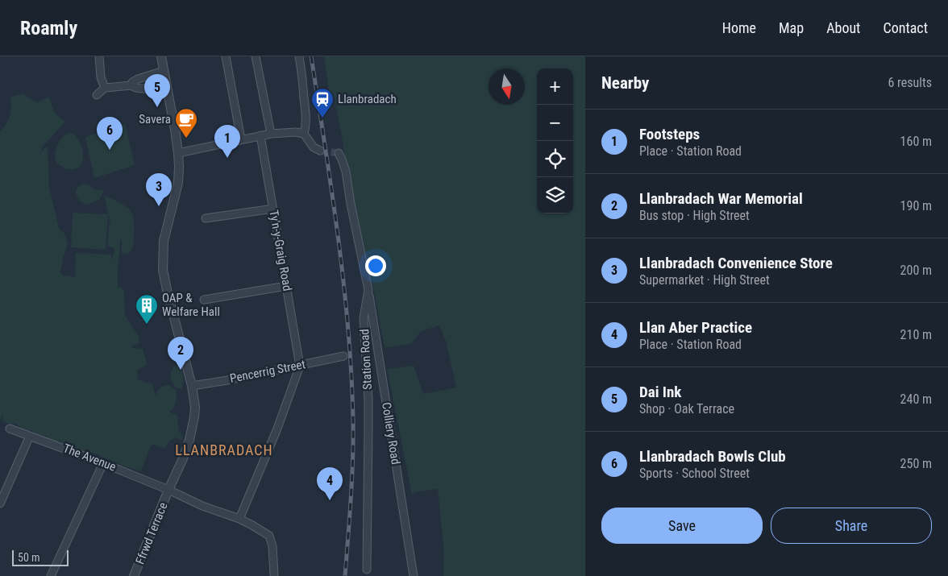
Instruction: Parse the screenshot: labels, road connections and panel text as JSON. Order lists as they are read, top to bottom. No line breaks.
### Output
{"streets":{"street":["Ty'n-y-Graig Road","Station Road","Pencerrig Street","Colliery Road","The Avenue","Ffrwd Terrace"]},"crossings":[["Ty'n-y-Graig Road","Pencerrig Street"],["Station Road","Colliery Road"],["Pencerrig Street","Ffrwd Terrace"],["The Avenue","Ffrwd Terrace"]],"districts":["LLANBRADACH"],"places":{"station":["Llanbradach"],"cafe":["Savera"],"building":["OAP & Welfare Hall"]},"scale_bar":"50 m","north":"bottom","page":{"header":"Roamly","nav":["Home","Map","About","Contact"],"heading":["Nearby","6 results"],"map_buttons":["+","−"],"pins":["5","6","1","3","2","4"],"list":[{"mark":"1","name":"Footsteps","note":"Place · Station Road","value":"160 m"},{"mark":"2","name":"Llanbradach War Memorial","note":"Bus stop · High Street","value":"190 m"},{"mark":"3","name":"Llanbradach Convenience Store","note":"Supermarket · High Street","value":"200 m"},{"mark":"4","name":"Llan Aber Practice","note":"Place · Station Road","value":"210 m"},{"mark":"5","name":"Dai Ink","note":"Shop · Oak Terrace","value":"240 m"},{"mark":"6","name":"Llanbradach Bowls Club","note":"Sports · School Street","value":"250 m"}],"buttons":["Save","Share"],"scale":"50 m"}}
